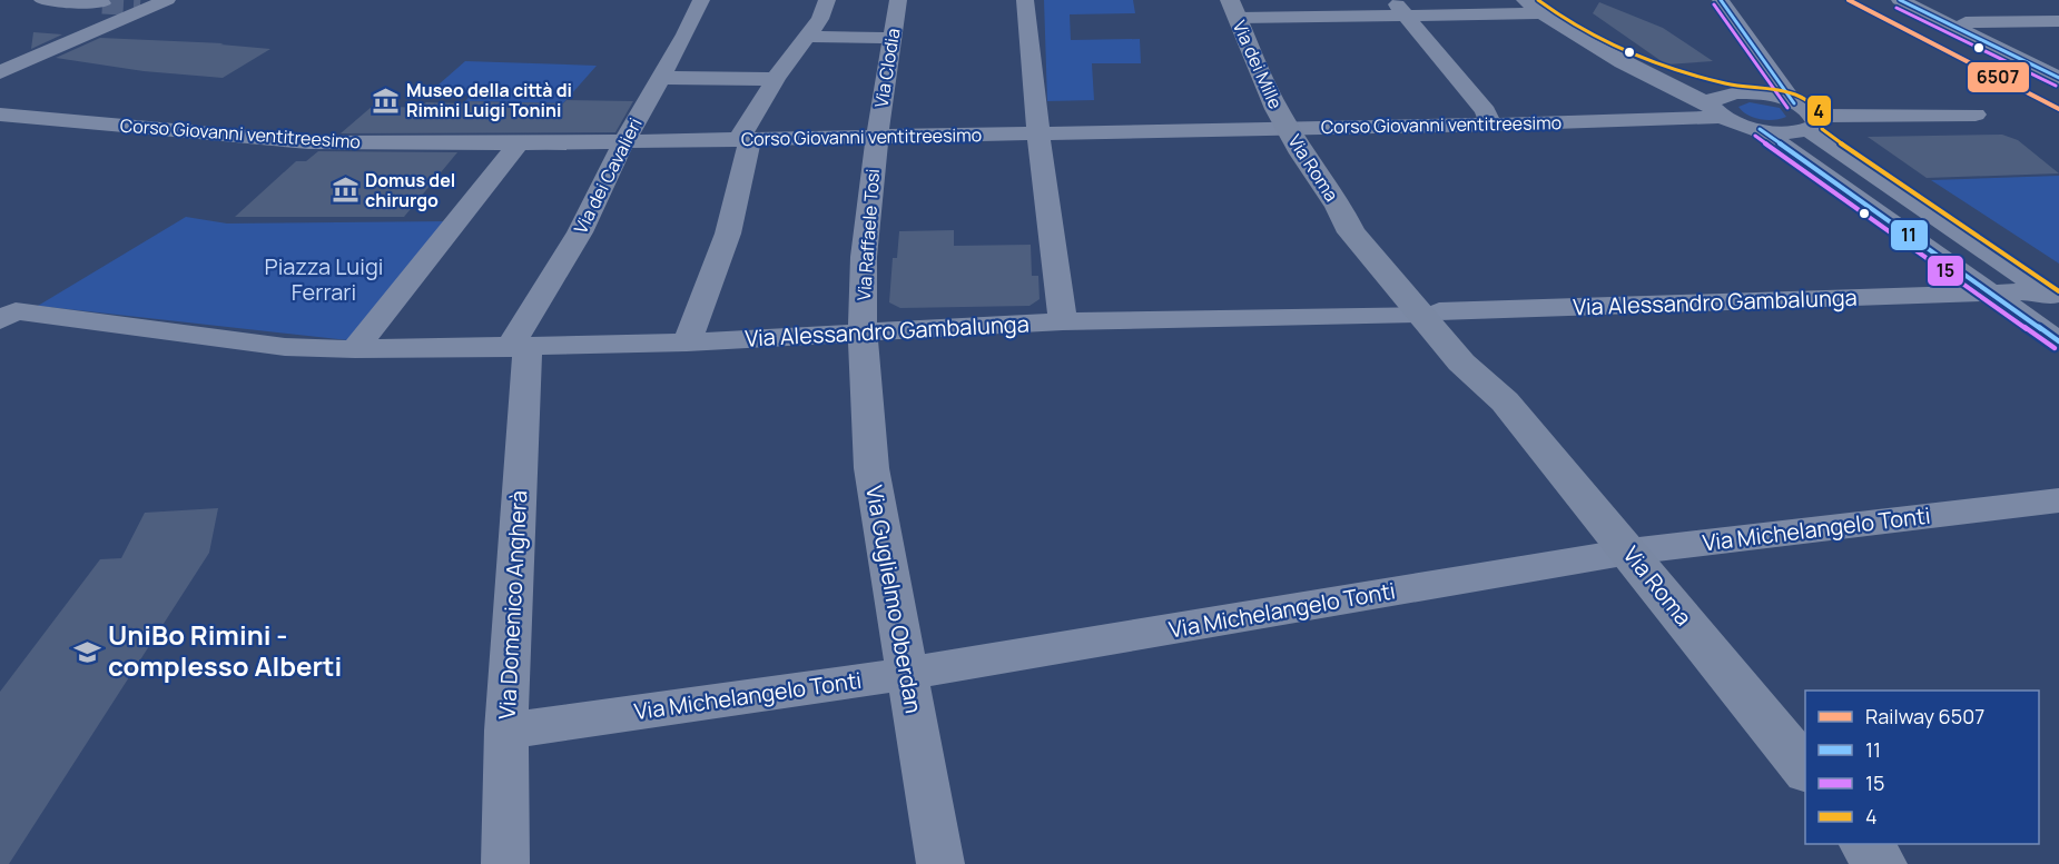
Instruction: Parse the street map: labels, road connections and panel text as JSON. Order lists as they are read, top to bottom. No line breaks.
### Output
{"streets":{"main road":["Via dei Mille","Via Roma"],"street":["Via Clodia","Corso Giovanni ventitreesimo","Via dei Cavalieri","Via Raffaele Tosi","Via Alessandro Gambalunga","Via Michelangelo Tonti","Via Guglielmo Oberdan","Via Domenico Angherà"]},"crossings":[["Via dei Mille","Corso Giovanni ventitreesimo"],["Via dei Mille","Via Roma"],["Via Clodia","Corso Giovanni ventitreesimo"],["Via Clodia","Via Raffaele Tosi"],["Corso Giovanni ventitreesimo","Via Roma"],["Corso Giovanni ventitreesimo","Via dei Cavalieri"],["Corso Giovanni ventitreesimo","Via Raffaele Tosi"],["Via Roma","Via Alessandro Gambalunga"],["Via Roma","Via Michelangelo Tonti"],["Via dei Cavalieri","Via Alessandro Gambalunga"],["Via dei Cavalieri","Via Domenico Angherà"],["Via Raffaele Tosi","Via Alessandro Gambalunga"],["Via Raffaele Tosi","Via Guglielmo Oberdan"],["Via Alessandro Gambalunga","Via Guglielmo Oberdan"],["Via Alessandro Gambalunga","Via Domenico Angherà"],["Via Michelangelo Tonti","Via Guglielmo Oberdan"],["Via Michelangelo Tonti","Via Domenico Angherà"]],"parks":["Piazza Luigi Ferrari"],"places":{"museum":["Museo della città di Rimini Luigi Tonini","Domus del chirurgo"],"school or university":["UniBo Rimini - complesso Alberti"]},"lines":["rail line 6507","transit line 11","transit line 4","transit line 15"],"legend":["Railway 6507","11","15","4"]}
